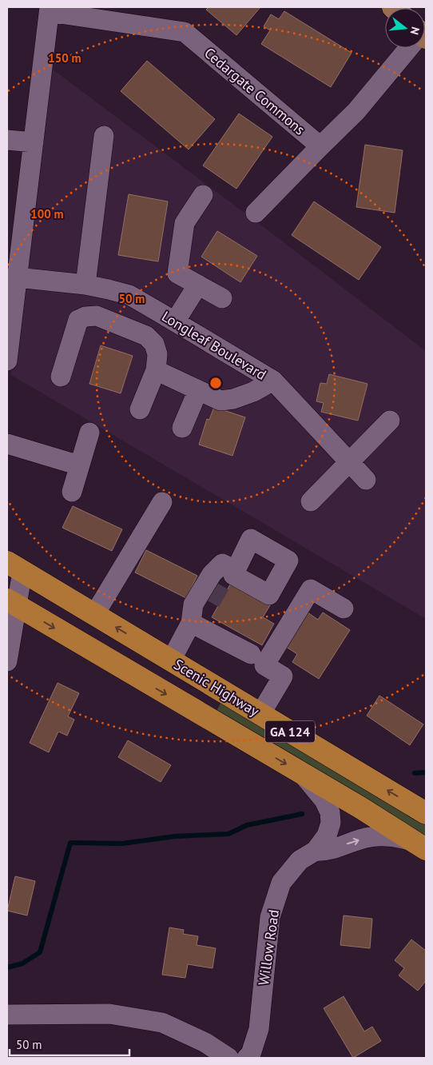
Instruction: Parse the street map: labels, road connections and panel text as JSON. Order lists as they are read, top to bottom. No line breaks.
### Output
{"streets":{"highway":["Scenic Highway","GA 124"],"street":["Cedargate Commons","Longleaf Boulevard","Willow Road"]},"scale_bar":"50 m","north":"right","rings":["150 m","100 m","50 m"]}
